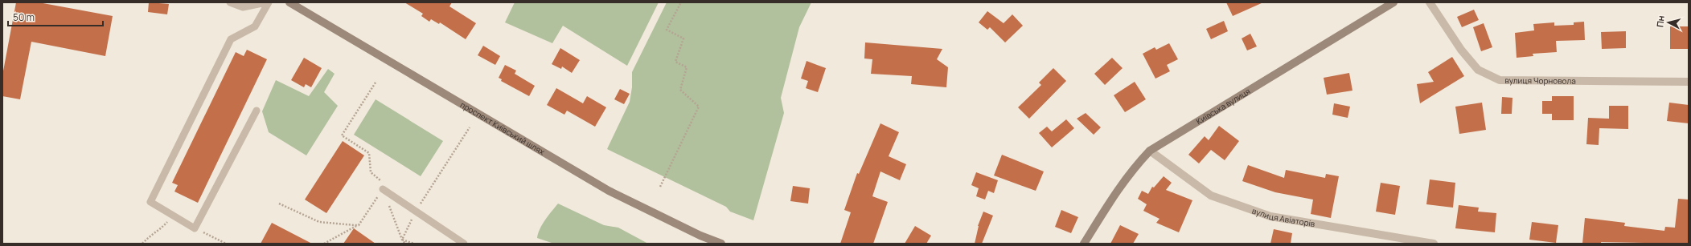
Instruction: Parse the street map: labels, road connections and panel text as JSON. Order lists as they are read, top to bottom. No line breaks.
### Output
{"streets":{"main road":["Київська вулиця","проспект Київський шлях"],"street":["вулиця Чорновола","вулиця Авіаторів"]},"crossings":[["Київська вулиця","вулиця Авіаторів"]],"scale_bar":"50 m","north":"left"}
